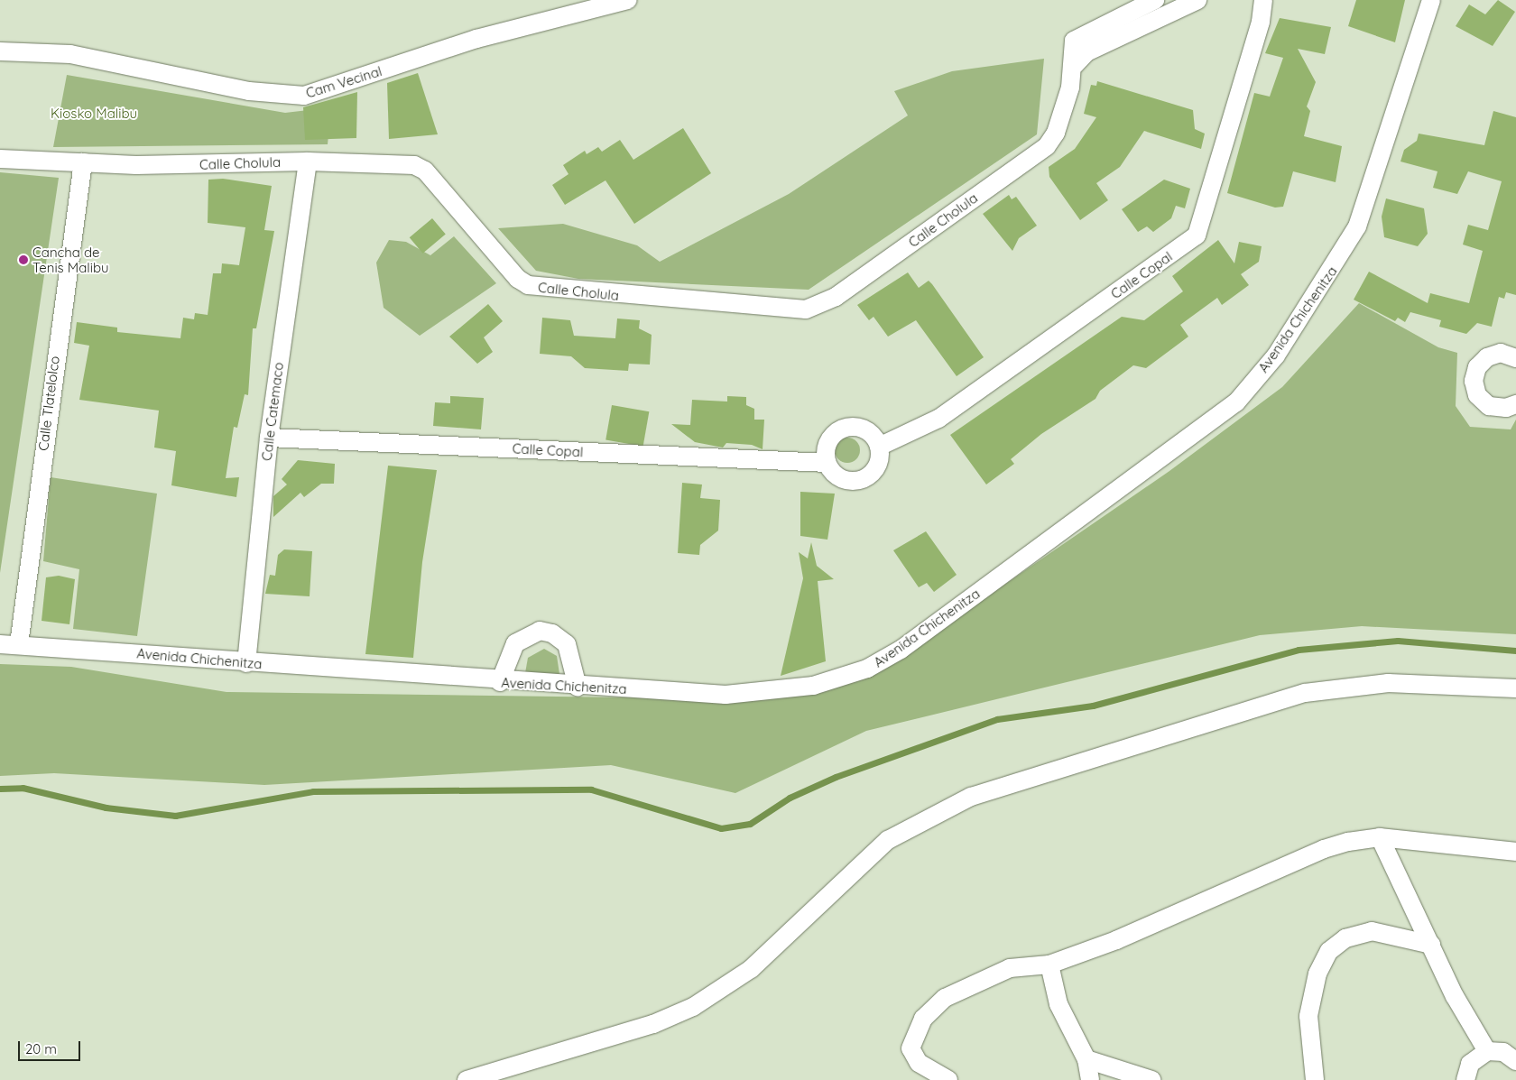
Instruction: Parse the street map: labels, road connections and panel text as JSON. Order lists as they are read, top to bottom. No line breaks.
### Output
{"streets":{"street":["Cam Vecinal","Calle Cholula","Calle Copal","Avenida Chichenitza","Calle Tlatelolco","Calle Catemaco"]},"crossings":[["Calle Cholula","Calle Tlatelolco"],["Calle Cholula","Calle Catemaco"],["Calle Copal","Calle Catemaco"],["Avenida Chichenitza","Calle Tlatelolco"],["Avenida Chichenitza","Calle Catemaco"]],"parks":["Kiosko Malibu"],"places":["Cancha de Tenis Malibu"],"scale_bar":"20 m"}
